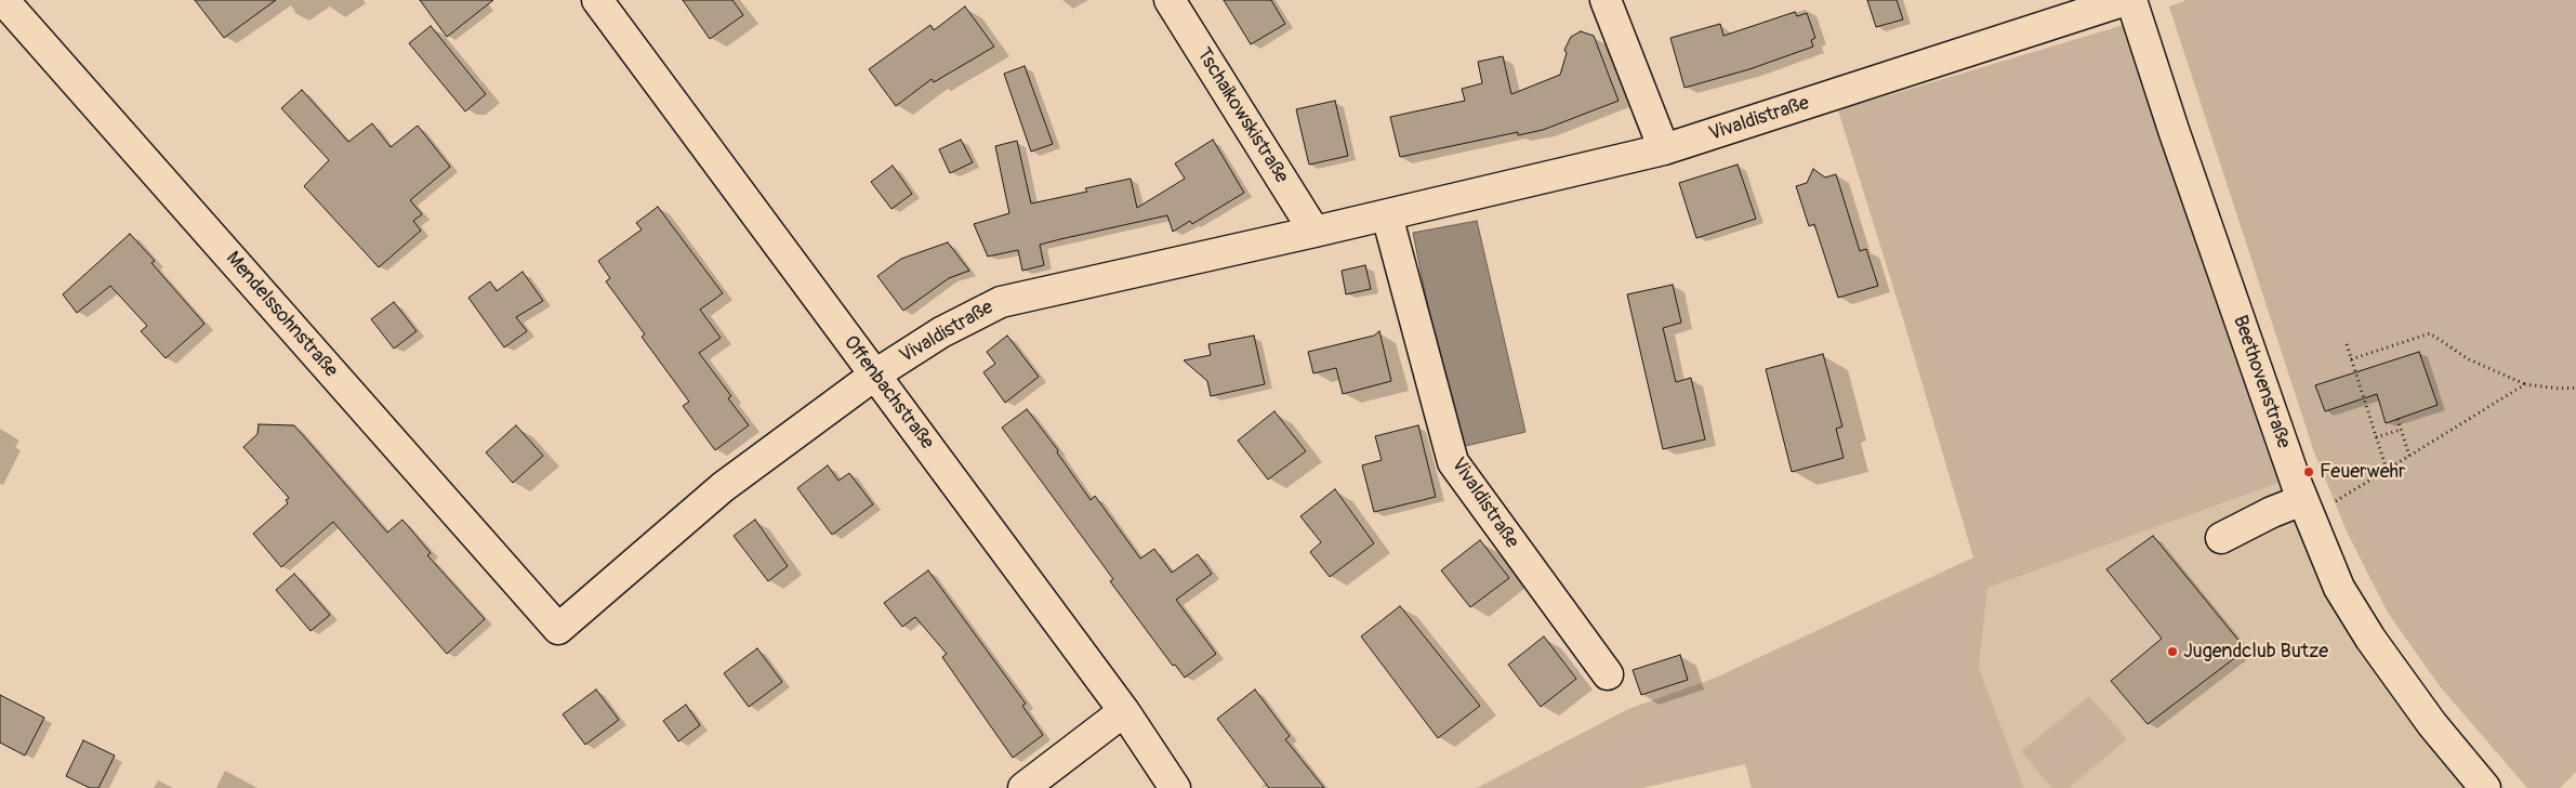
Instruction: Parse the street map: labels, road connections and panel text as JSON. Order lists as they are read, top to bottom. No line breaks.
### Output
{"streets":{"street":["Tschaikowskistraße","Vivaldistraße","Mendelssohnstraße","Beethovenstraße","Offenbachstraße"]},"crossings":[["Tschaikowskistraße","Vivaldistraße"],["Vivaldistraße","Mendelssohnstraße"],["Vivaldistraße","Offenbachstraße"]],"places":["Feuerwehr","Jugendclub Butze"]}
